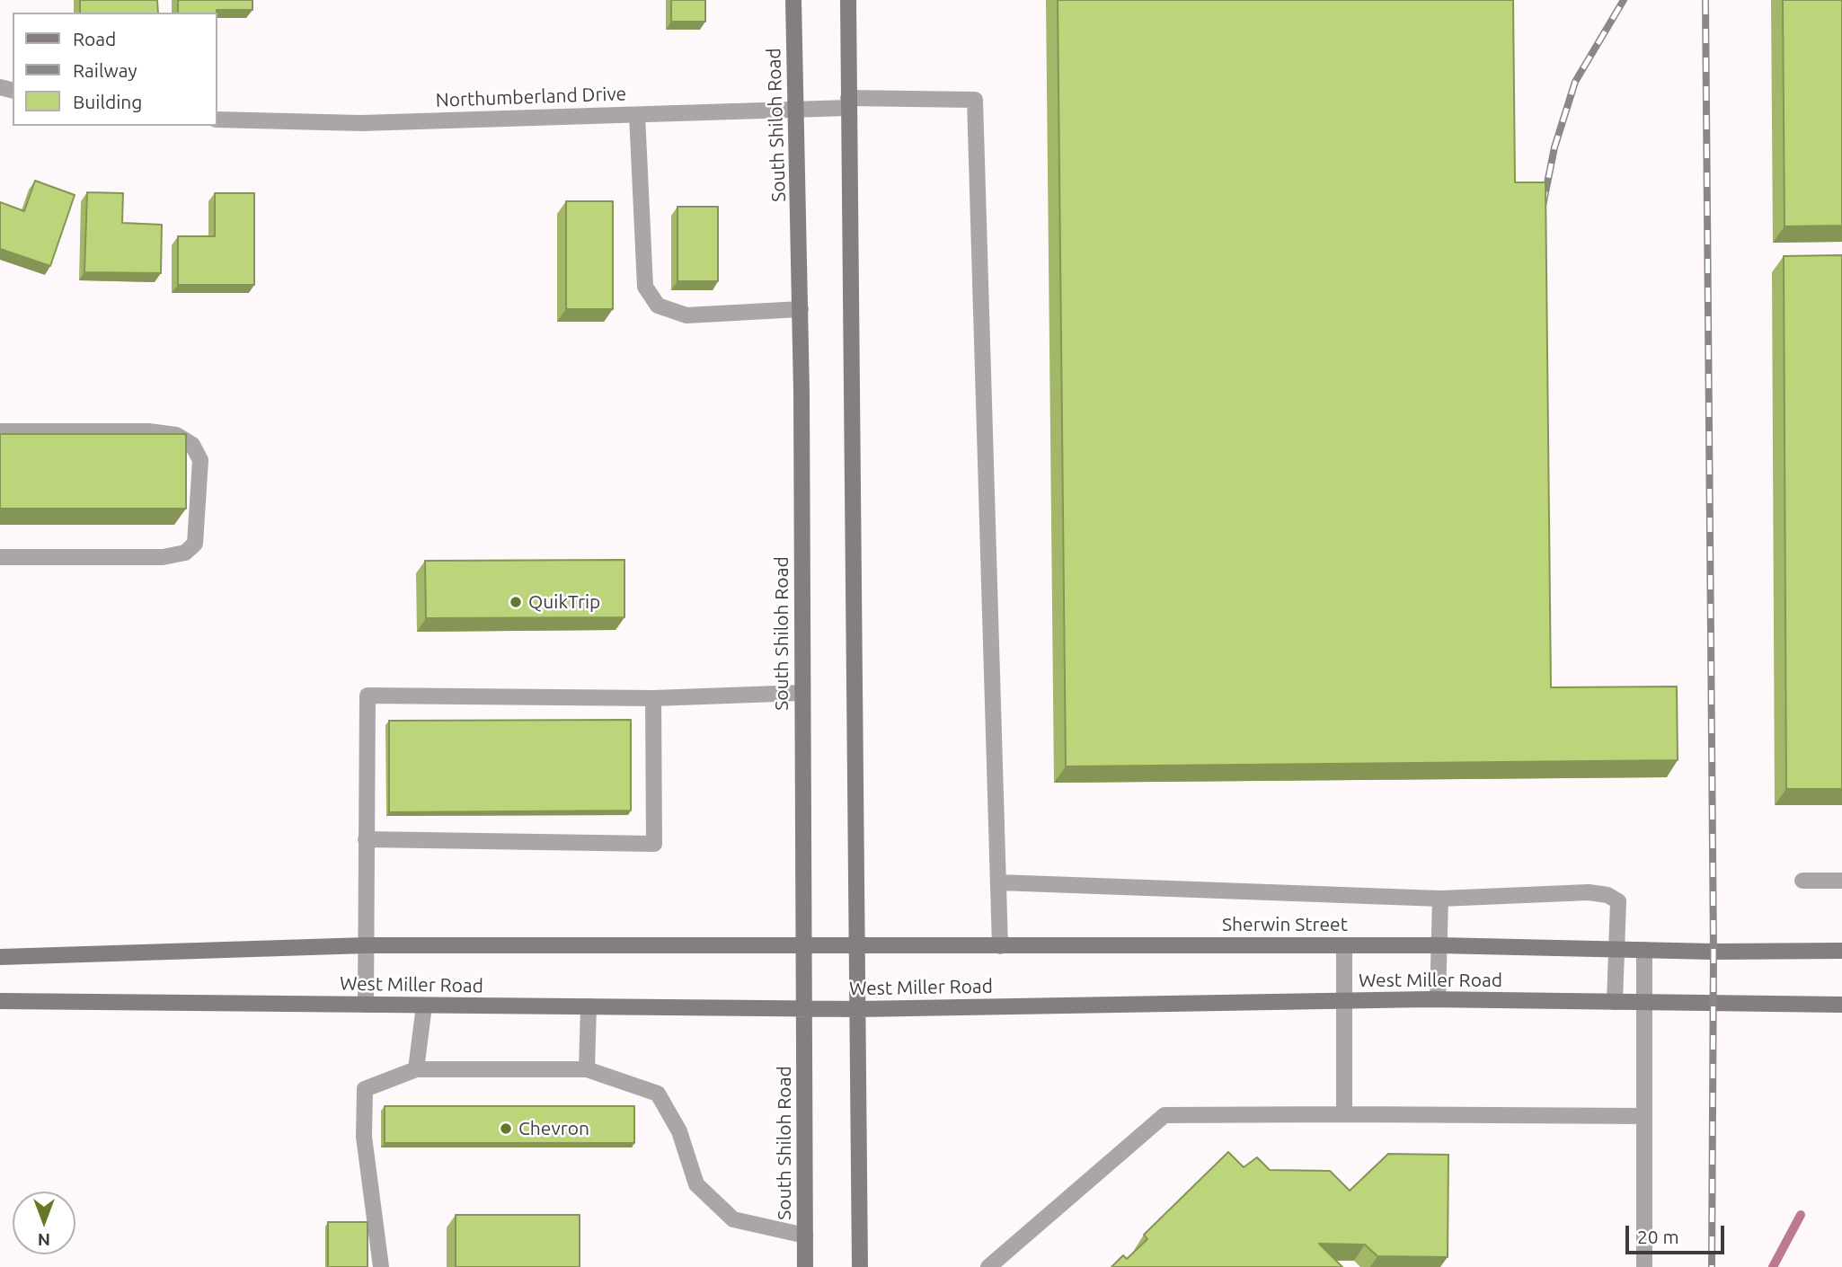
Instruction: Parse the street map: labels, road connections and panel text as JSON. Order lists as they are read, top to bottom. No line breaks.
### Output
{"streets":{"main road":["South Shiloh Road","Sherwin Street","West Miller Road"],"street":["Northumberland Drive"]},"crossings":[["Northumberland Drive","South Shiloh Road"],["South Shiloh Road","West Miller Road"],["Sherwin Street","West Miller Road"]],"places":["QuikTrip","Chevron"],"legend":["Road","Railway","Building"],"scale_bar":"20 m","north":"bottom"}
